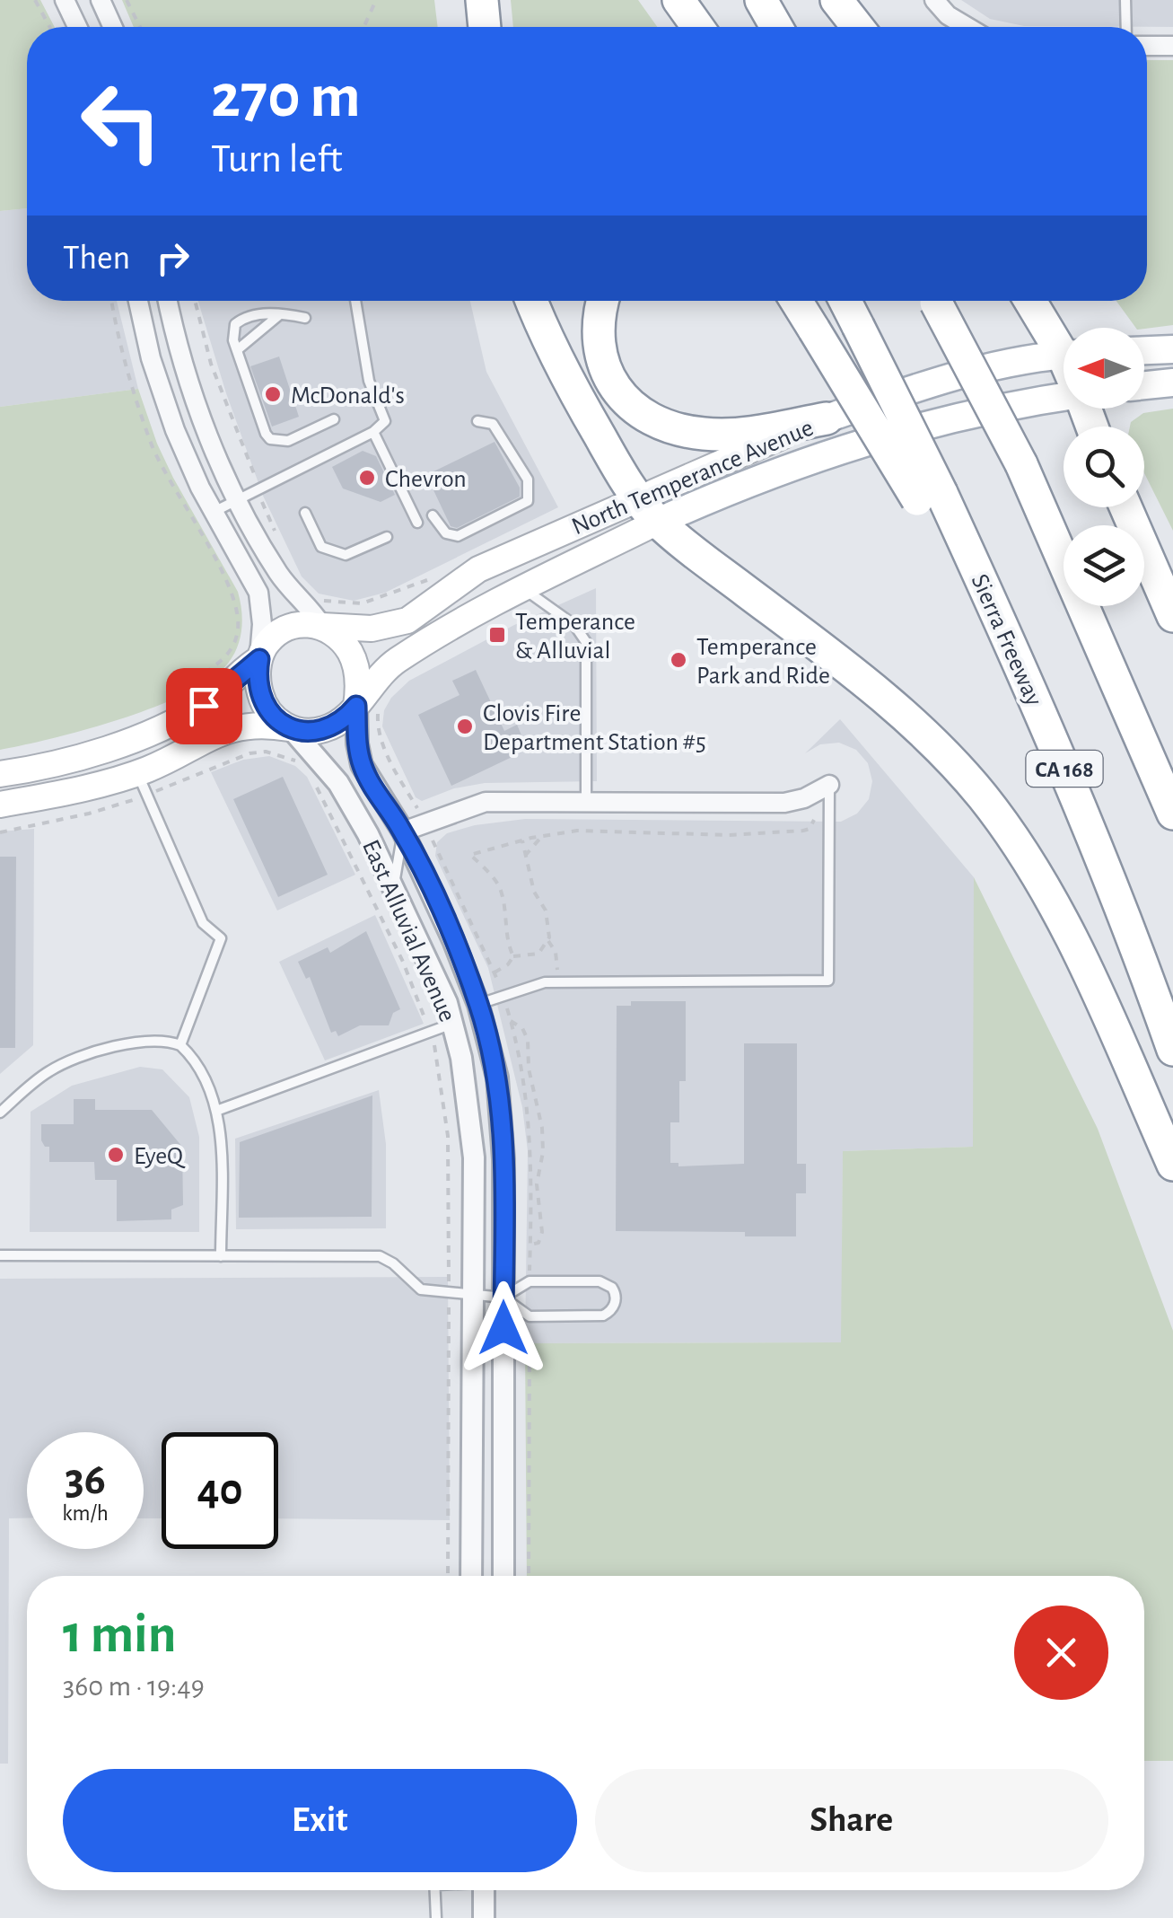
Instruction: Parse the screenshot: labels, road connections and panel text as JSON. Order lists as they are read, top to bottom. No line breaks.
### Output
{"streets":{"highway":["Sierra Freeway","CA 168"],"main road":["North Temperance Avenue"],"street":["East Alluvial Avenue"]},"crossings":[["North Temperance Avenue","East Alluvial Avenue"]],"places":{"other":["McDonald's","Chevron","Temperance Park and Ride","Clovis Fire Department Station #5","EyeQ"],"transit":["Temperance & Alluvial"]},"north":"left","page":{"turn":["270 m","Turn left"],"then":"Then","speed":"36 km/h","limit":"40","heading":["1 min","360 m · 19:49"],"buttons":["Exit","Share"]}}
